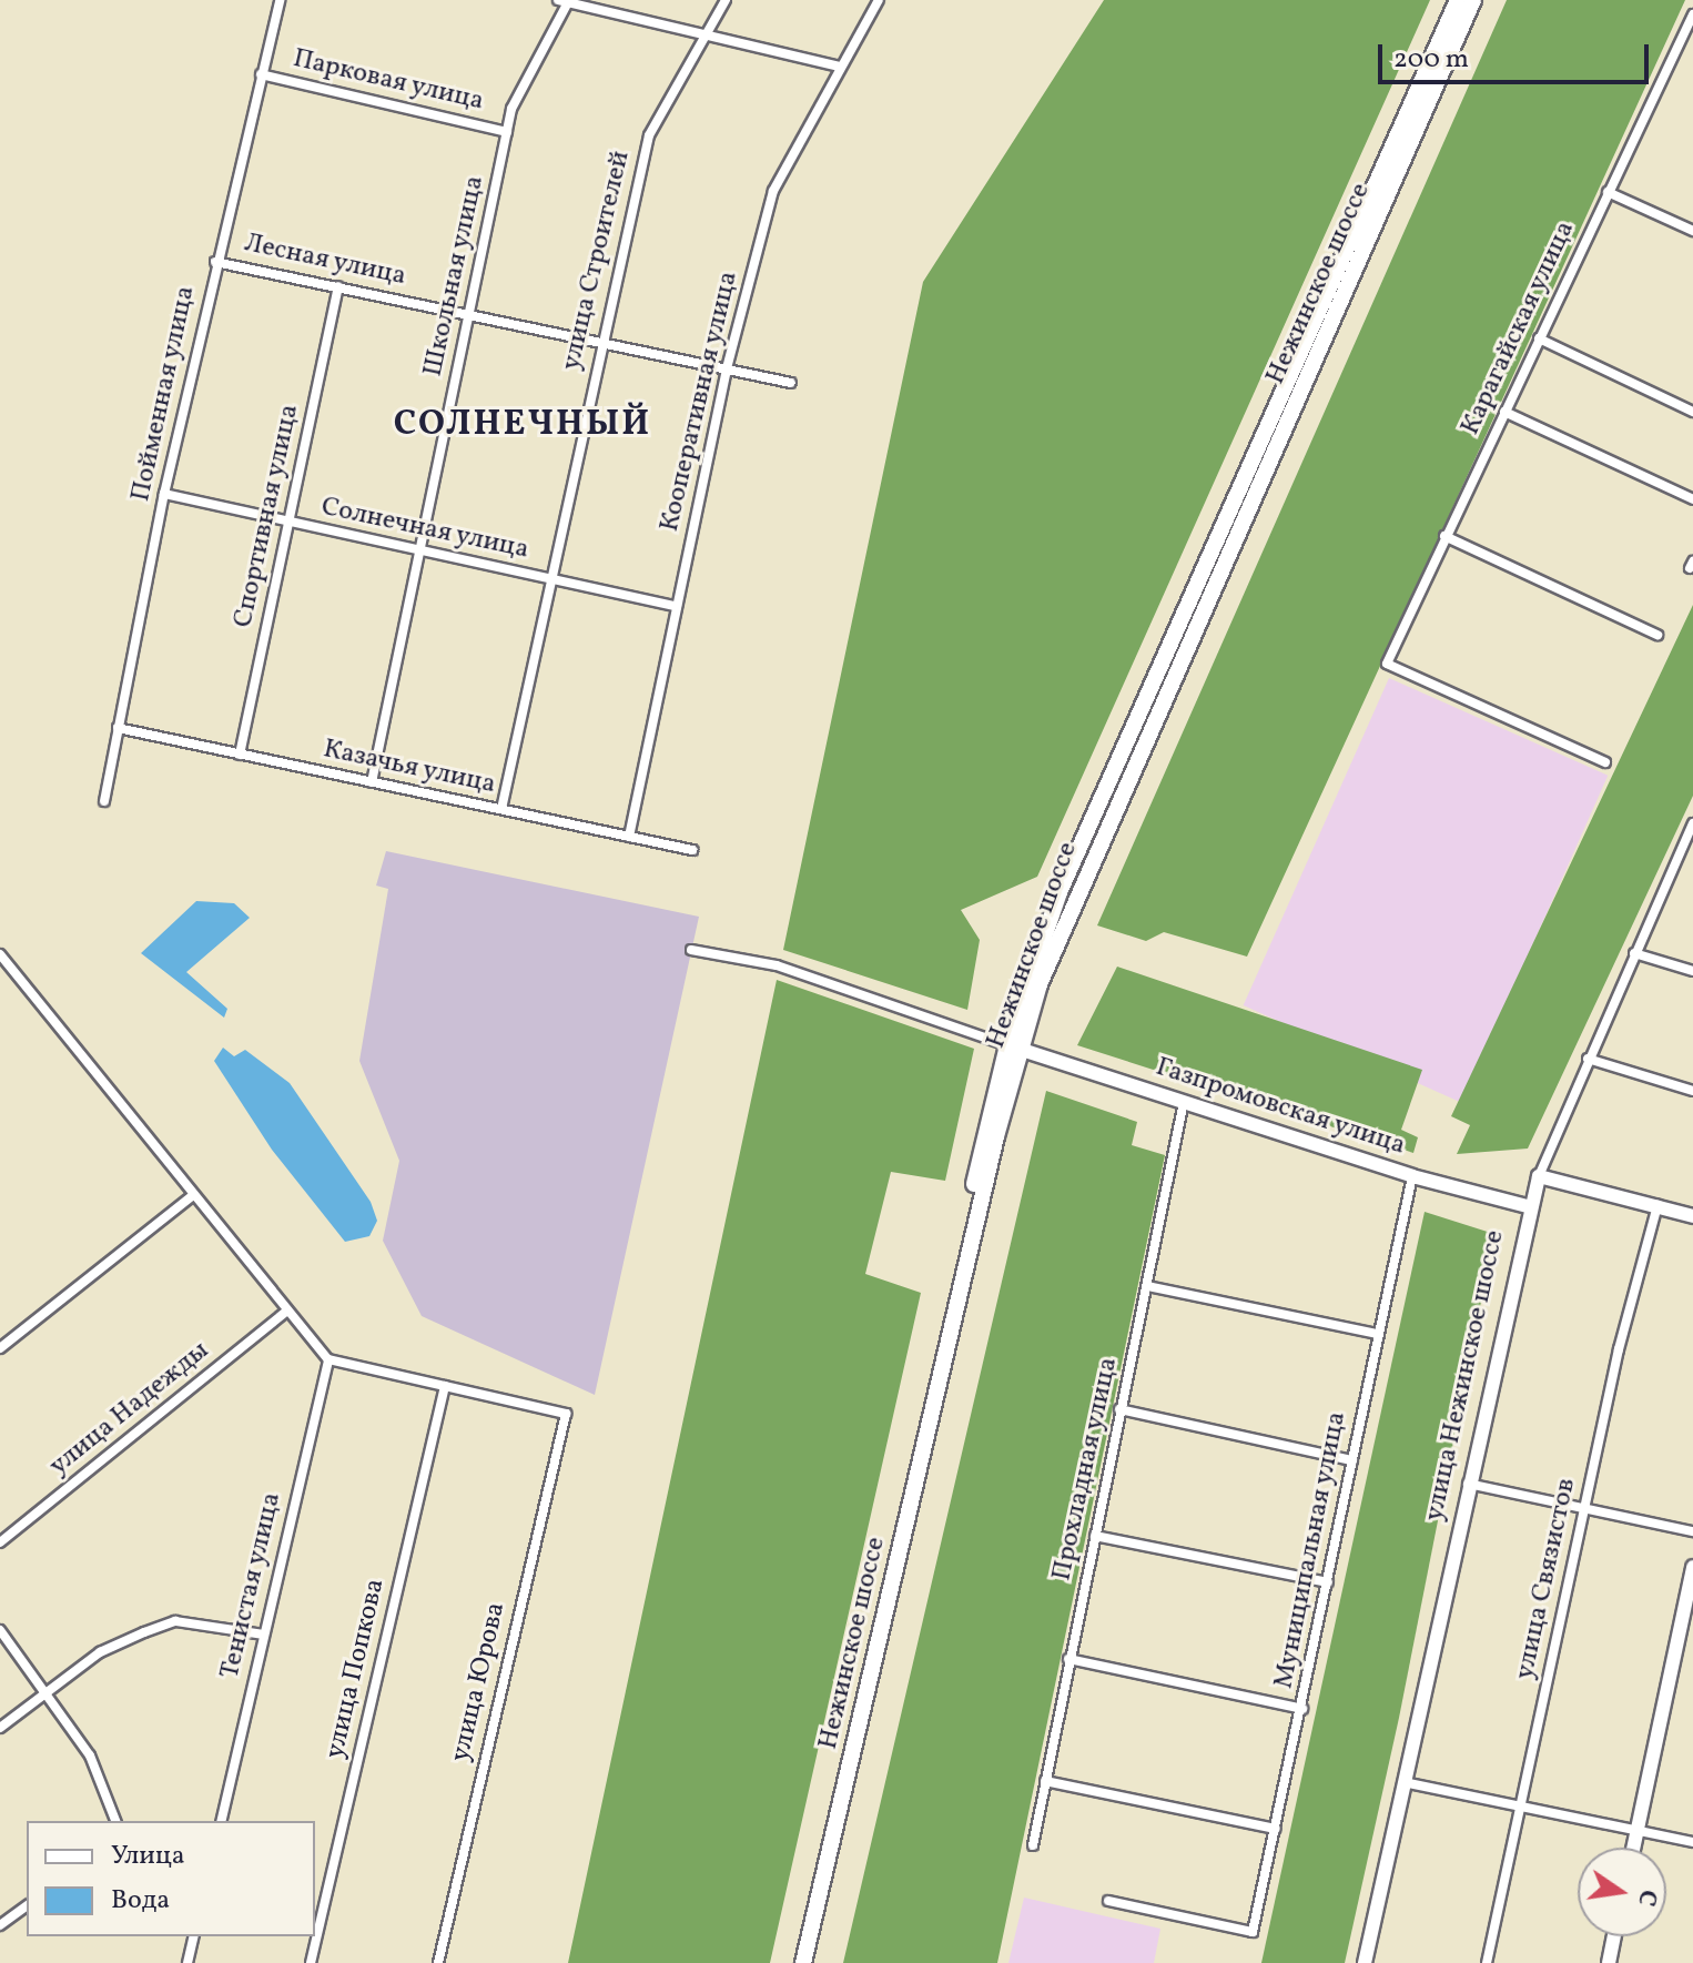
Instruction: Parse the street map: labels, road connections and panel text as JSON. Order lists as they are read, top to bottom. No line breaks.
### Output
{"streets":{"main road":["Нежинское шоссе","Газпромовская улица","улица Нежинское шоссе"],"street":["Парковая улица","Лесная улица","улица Строителей","Школьная улица","Карагайская улица","Пойменная улица","Кооперативная улица","Спортивная улица","Солнечная улица","Казачья улица","улица Надежды","Прохладная улица","Муниципальная улица","улица Связистов","Тенистая улица","улица Попкова","улица Юрова"]},"crossings":[["Парковая улица","Школьная улица"],["Парковая улица","Пойменная улица"],["Лесная улица","улица Строителей"],["Лесная улица","Школьная улица"],["Лесная улица","Пойменная улица"],["Лесная улица","Кооперативная улица"],["Лесная улица","Спортивная улица"],["улица Строителей","Солнечная улица"],["улица Строителей","Казачья улица"],["Школьная улица","Солнечная улица"],["Школьная улица","Казачья улица"],["Нежинское шоссе","Газпромовская улица"],["Пойменная улица","Солнечная улица"],["Пойменная улица","Казачья улица"],["Кооперативная улица","Солнечная улица"],["Кооперативная улица","Казачья улица"],["Спортивная улица","Солнечная улица"],["Спортивная улица","Казачья улица"],["Газпромовская улица","улица Нежинское шоссе"],["Газпромовская улица","Прохладная улица"],["Газпромовская улица","Муниципальная улица"],["улица Попкова","улица Юрова"]],"districts":["СОЛНЕЧНЫЙ"],"legend":["Улица","Вода"],"scale_bar":"200 m","north":"right"}
